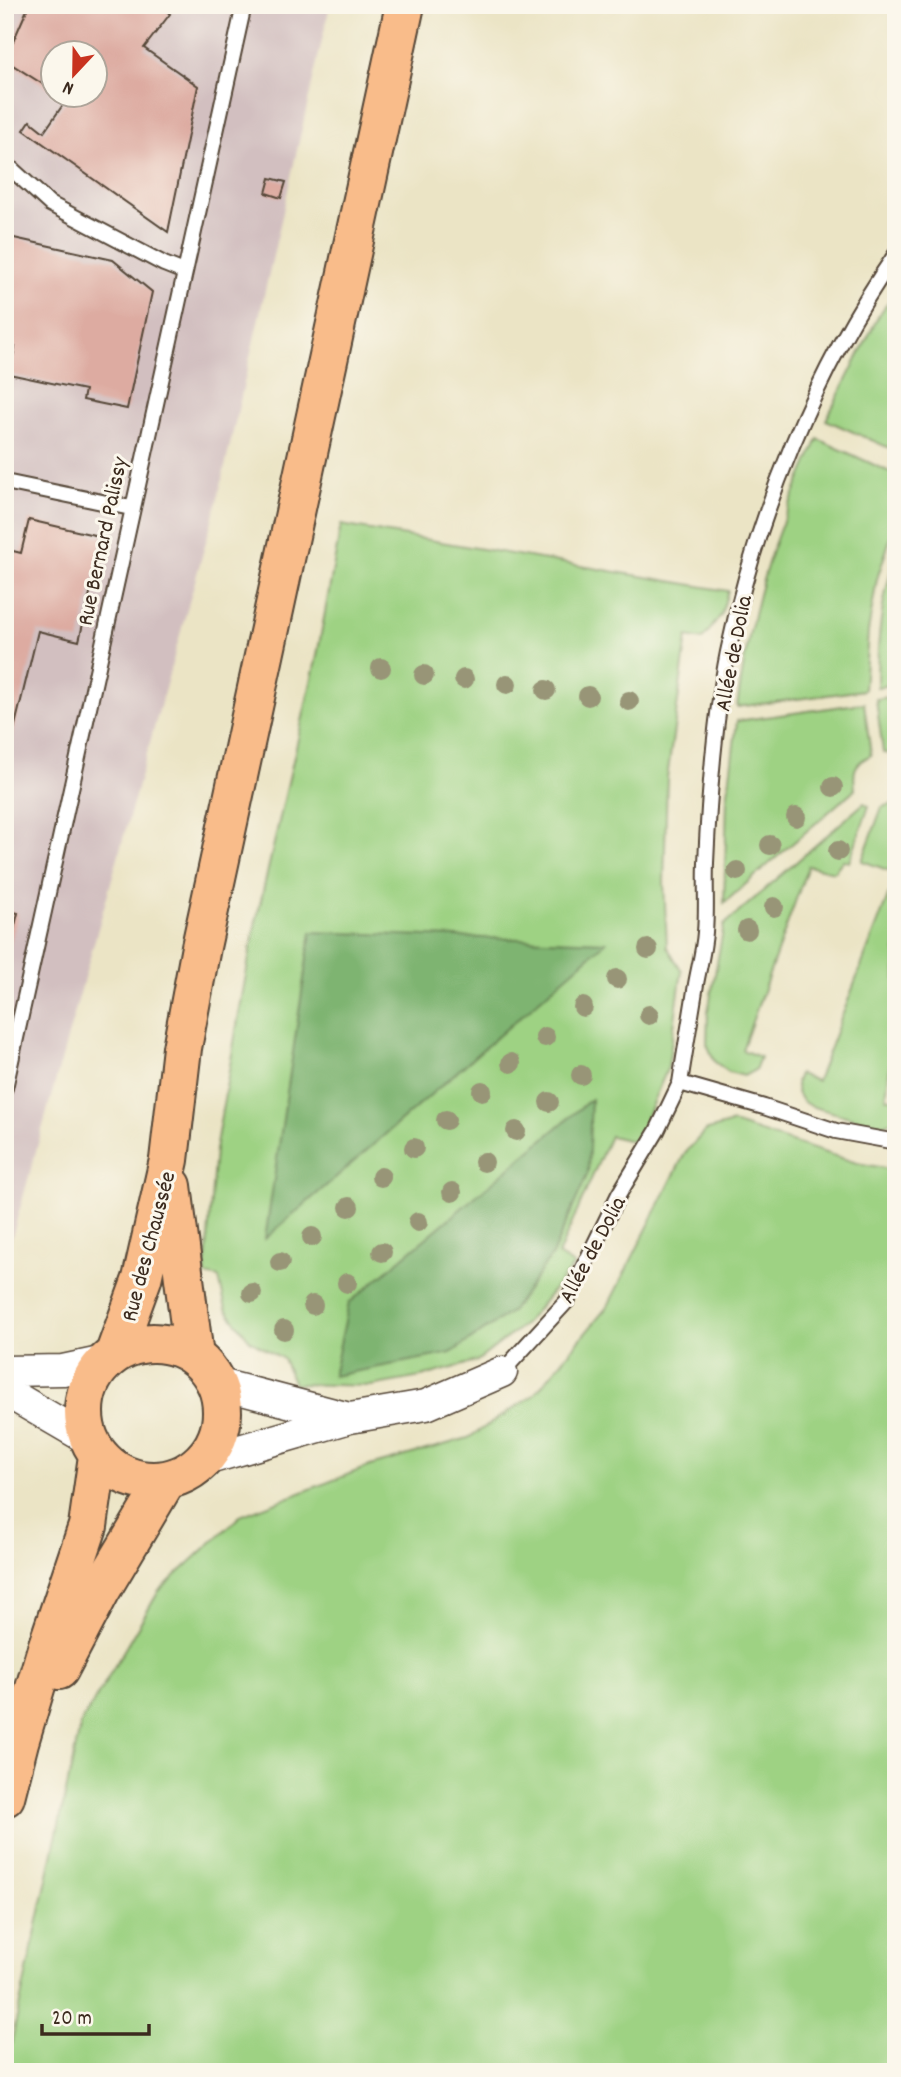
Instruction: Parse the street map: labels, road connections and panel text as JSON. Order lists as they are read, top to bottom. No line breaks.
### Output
{"streets":{"main road":["Rue des Chaussée"],"street":["Allée de Dolia"],"lane":["Rue Bernard Palissy"]},"crossings":[["Allée de Dolia","Rue des Chaussée"]],"scale_bar":"20 m","north":"bottom"}
